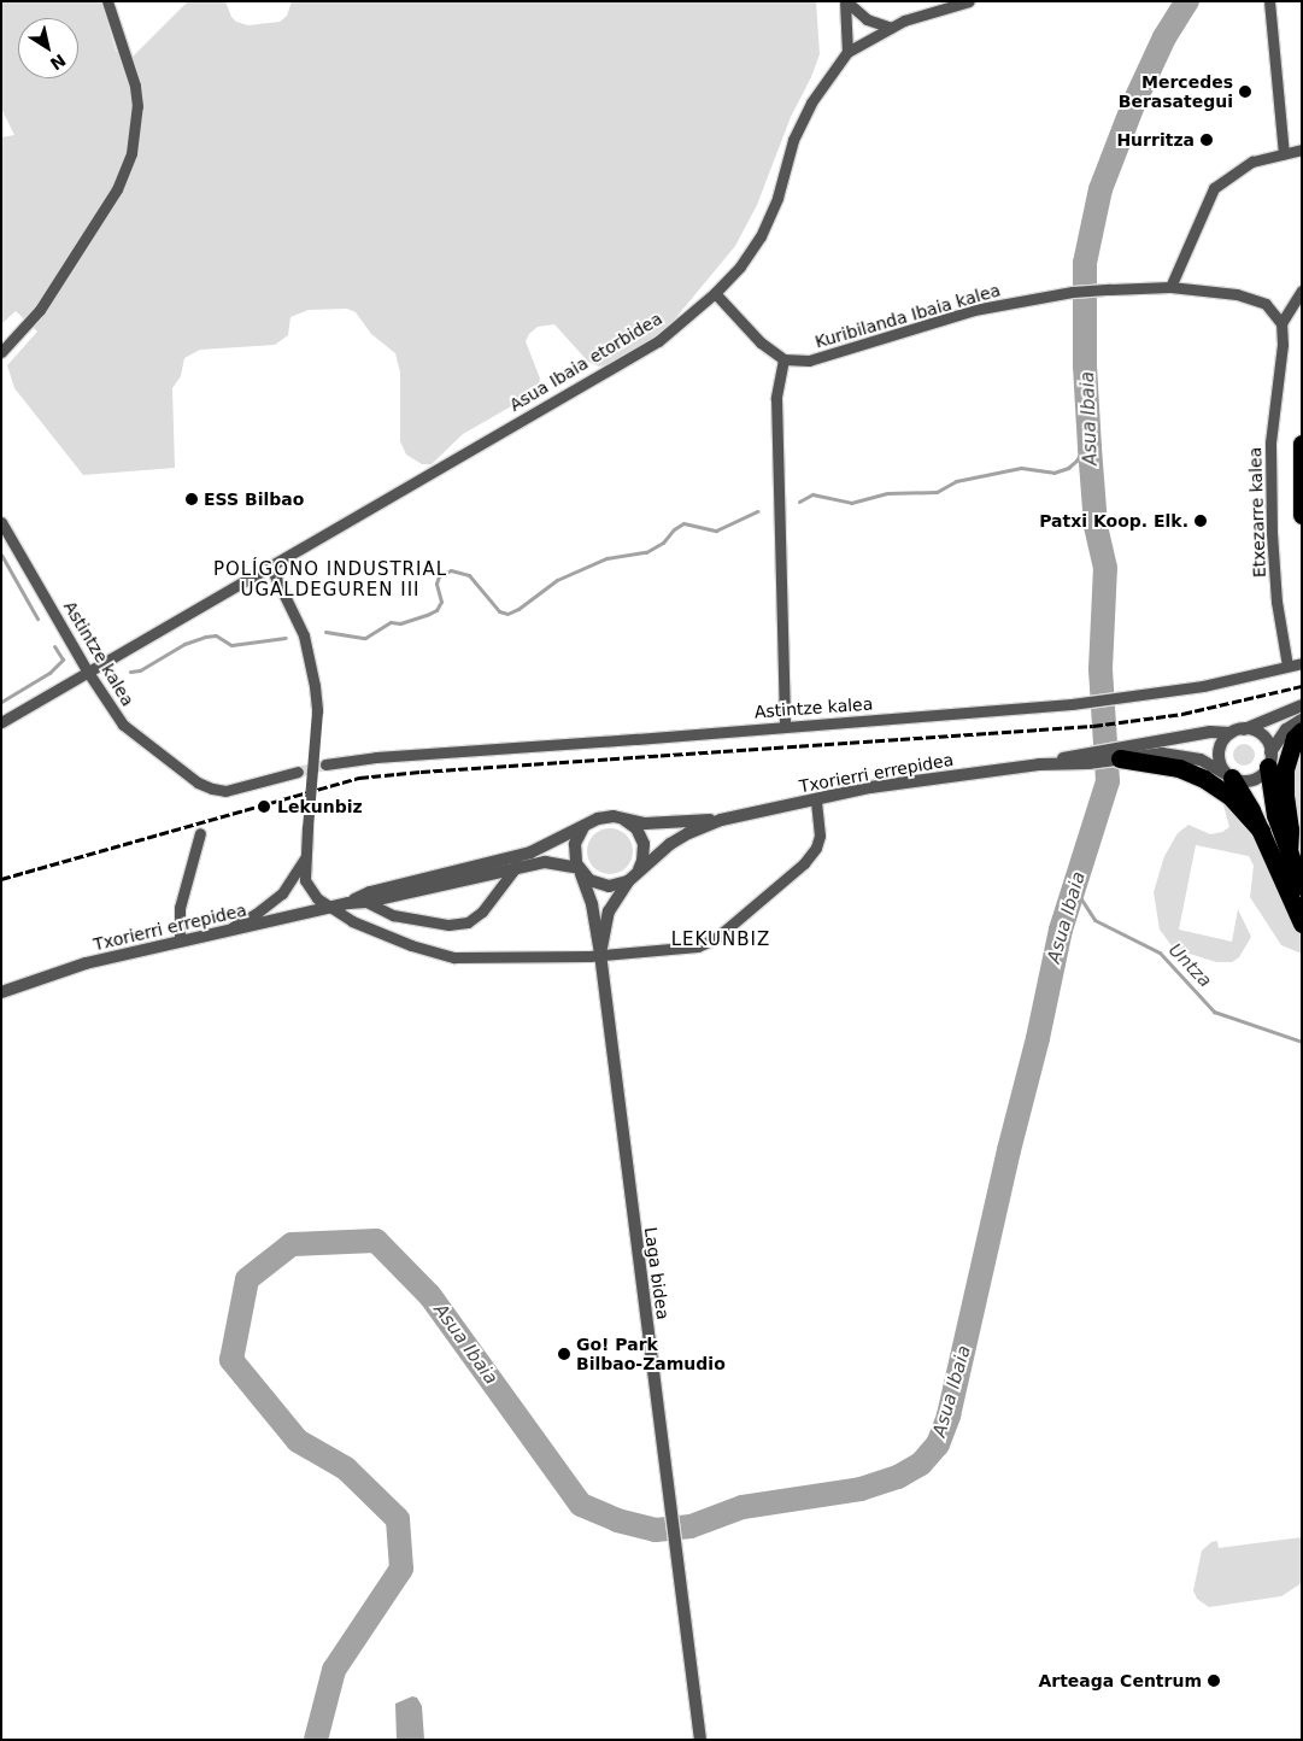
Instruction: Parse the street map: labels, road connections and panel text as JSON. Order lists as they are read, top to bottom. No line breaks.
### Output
{"streets":{"street":["Kuribilanda Ibaia kalea","Asua Ibaia etorbidea","Etxezarre kalea","Astintze kalea","Txorierri errepidea","Laga bidea"]},"crossings":[["Kuribilanda Ibaia kalea","Etxezarre kalea"],["Asua Ibaia etorbidea","Astintze kalea"],["Etxezarre kalea","Astintze kalea"]],"districts":["POLÍGONO INDUSTRIAL UGALDEGUREN III","LEKUNBIZ"],"water":["Asua Ibaia","Untza"],"places":["Mercedes Berasategui","Hurritza","ESS Bilbao","Patxi Koop. Elk.","Lekunbiz","Go! Park Bilbao-Zamudio","Arteaga Centrum"],"north":"bottom right"}
